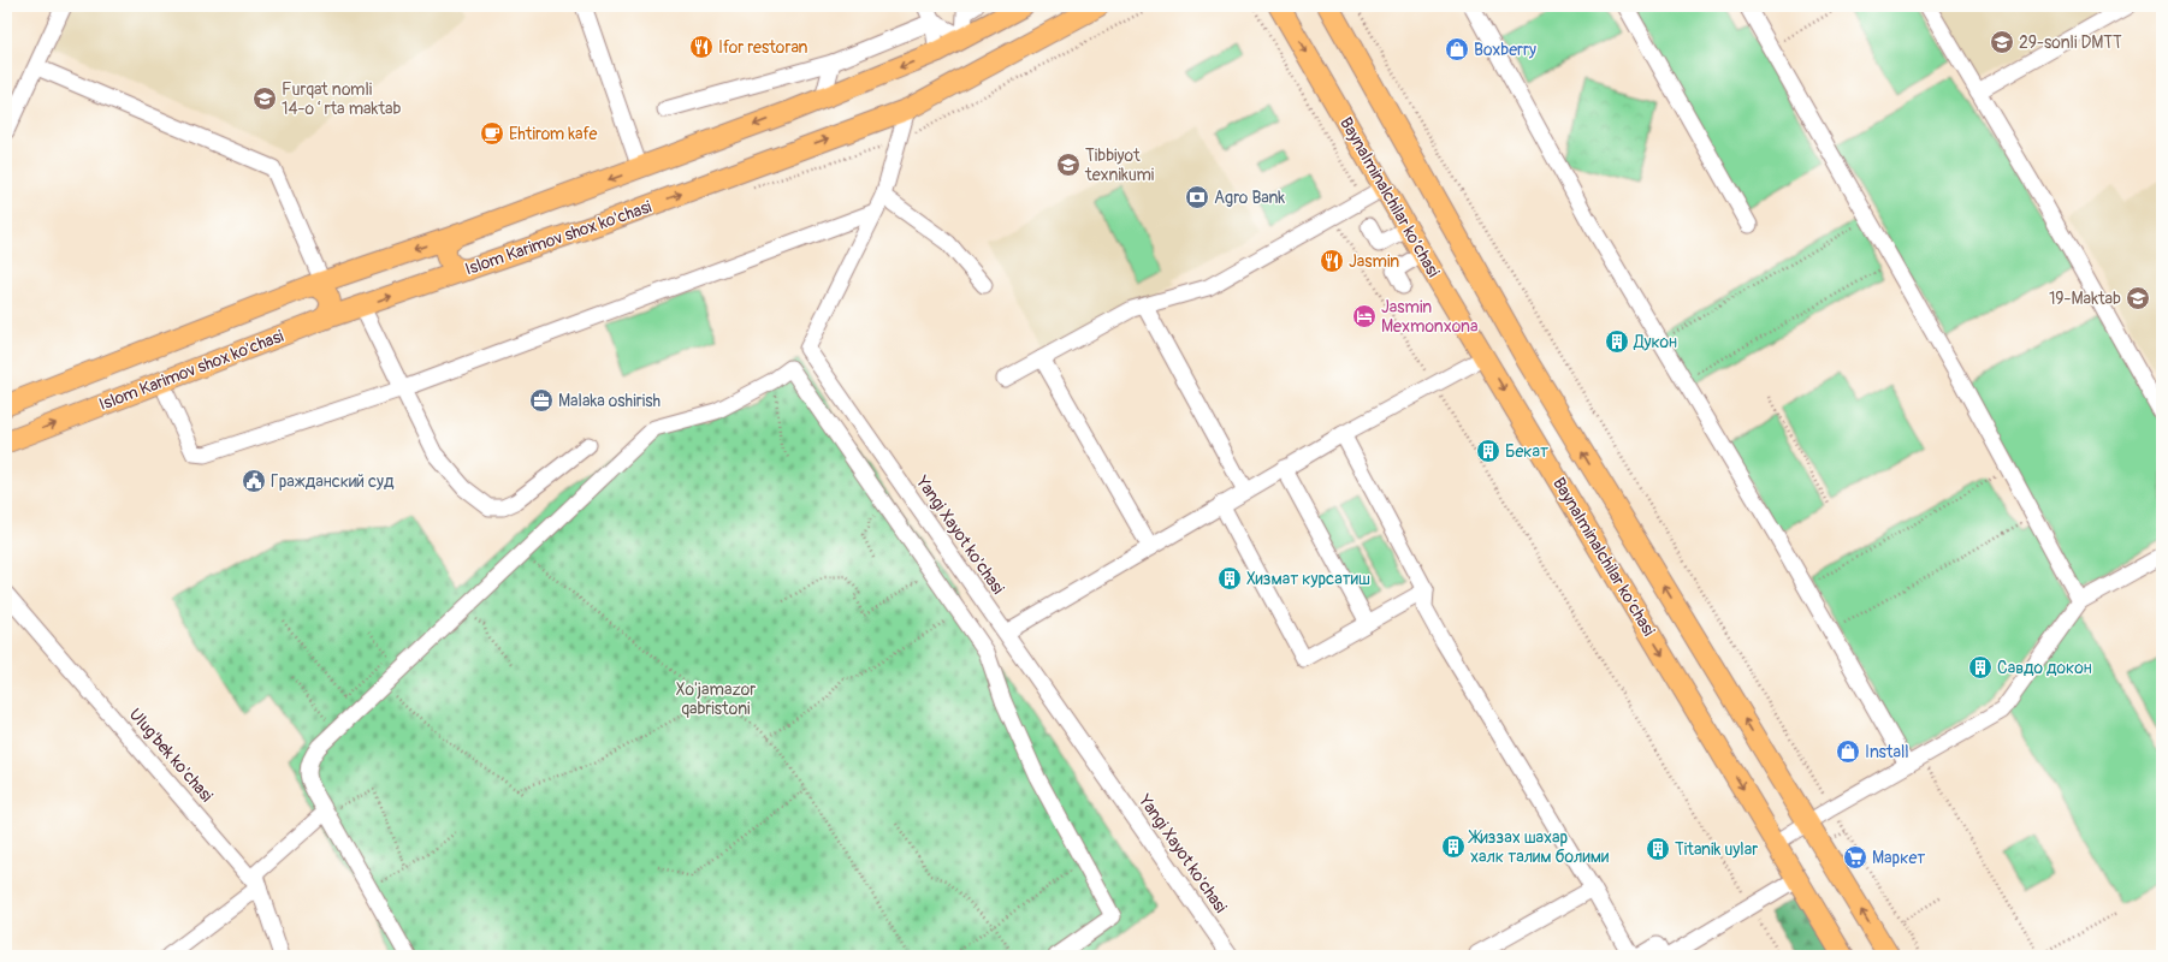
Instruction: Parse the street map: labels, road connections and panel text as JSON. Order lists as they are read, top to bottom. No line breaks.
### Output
{"streets":{"main road":["Baynalminalchilar ko’chasi","Islom Karimov shox ko'chasi"],"street":["Yangi Xayot ko'chasi","Ulug'bek ko'chasi"]},"crossings":[["Islom Karimov shox ko'chasi","Yangi Xayot ko'chasi"]],"parks":["Xo'jamazor qabristoni"],"places":{"school or university":["29-sonli DMTT","Furqat nomli 14-oʻrta maktab","Tibbiyot texnikumi","19-Maktab"],"restaurant":["Ifor restoran","Jasmin"],"shop":["Boxberry","Install"],"cafe":["Ehtirom kafe"],"bank":["Agro Bank"],"hotel":["Jasmin Mexmonxona"],"building":["Дукон","Бекат","Хизмат курсатиш","Cавдо докон","Жиззах шахар халк талим болими","Titanik uylar"],"office":["Malaka oshirish"],"public building":["Гражданский суд"],"supermarket":["Маркет"]}}
